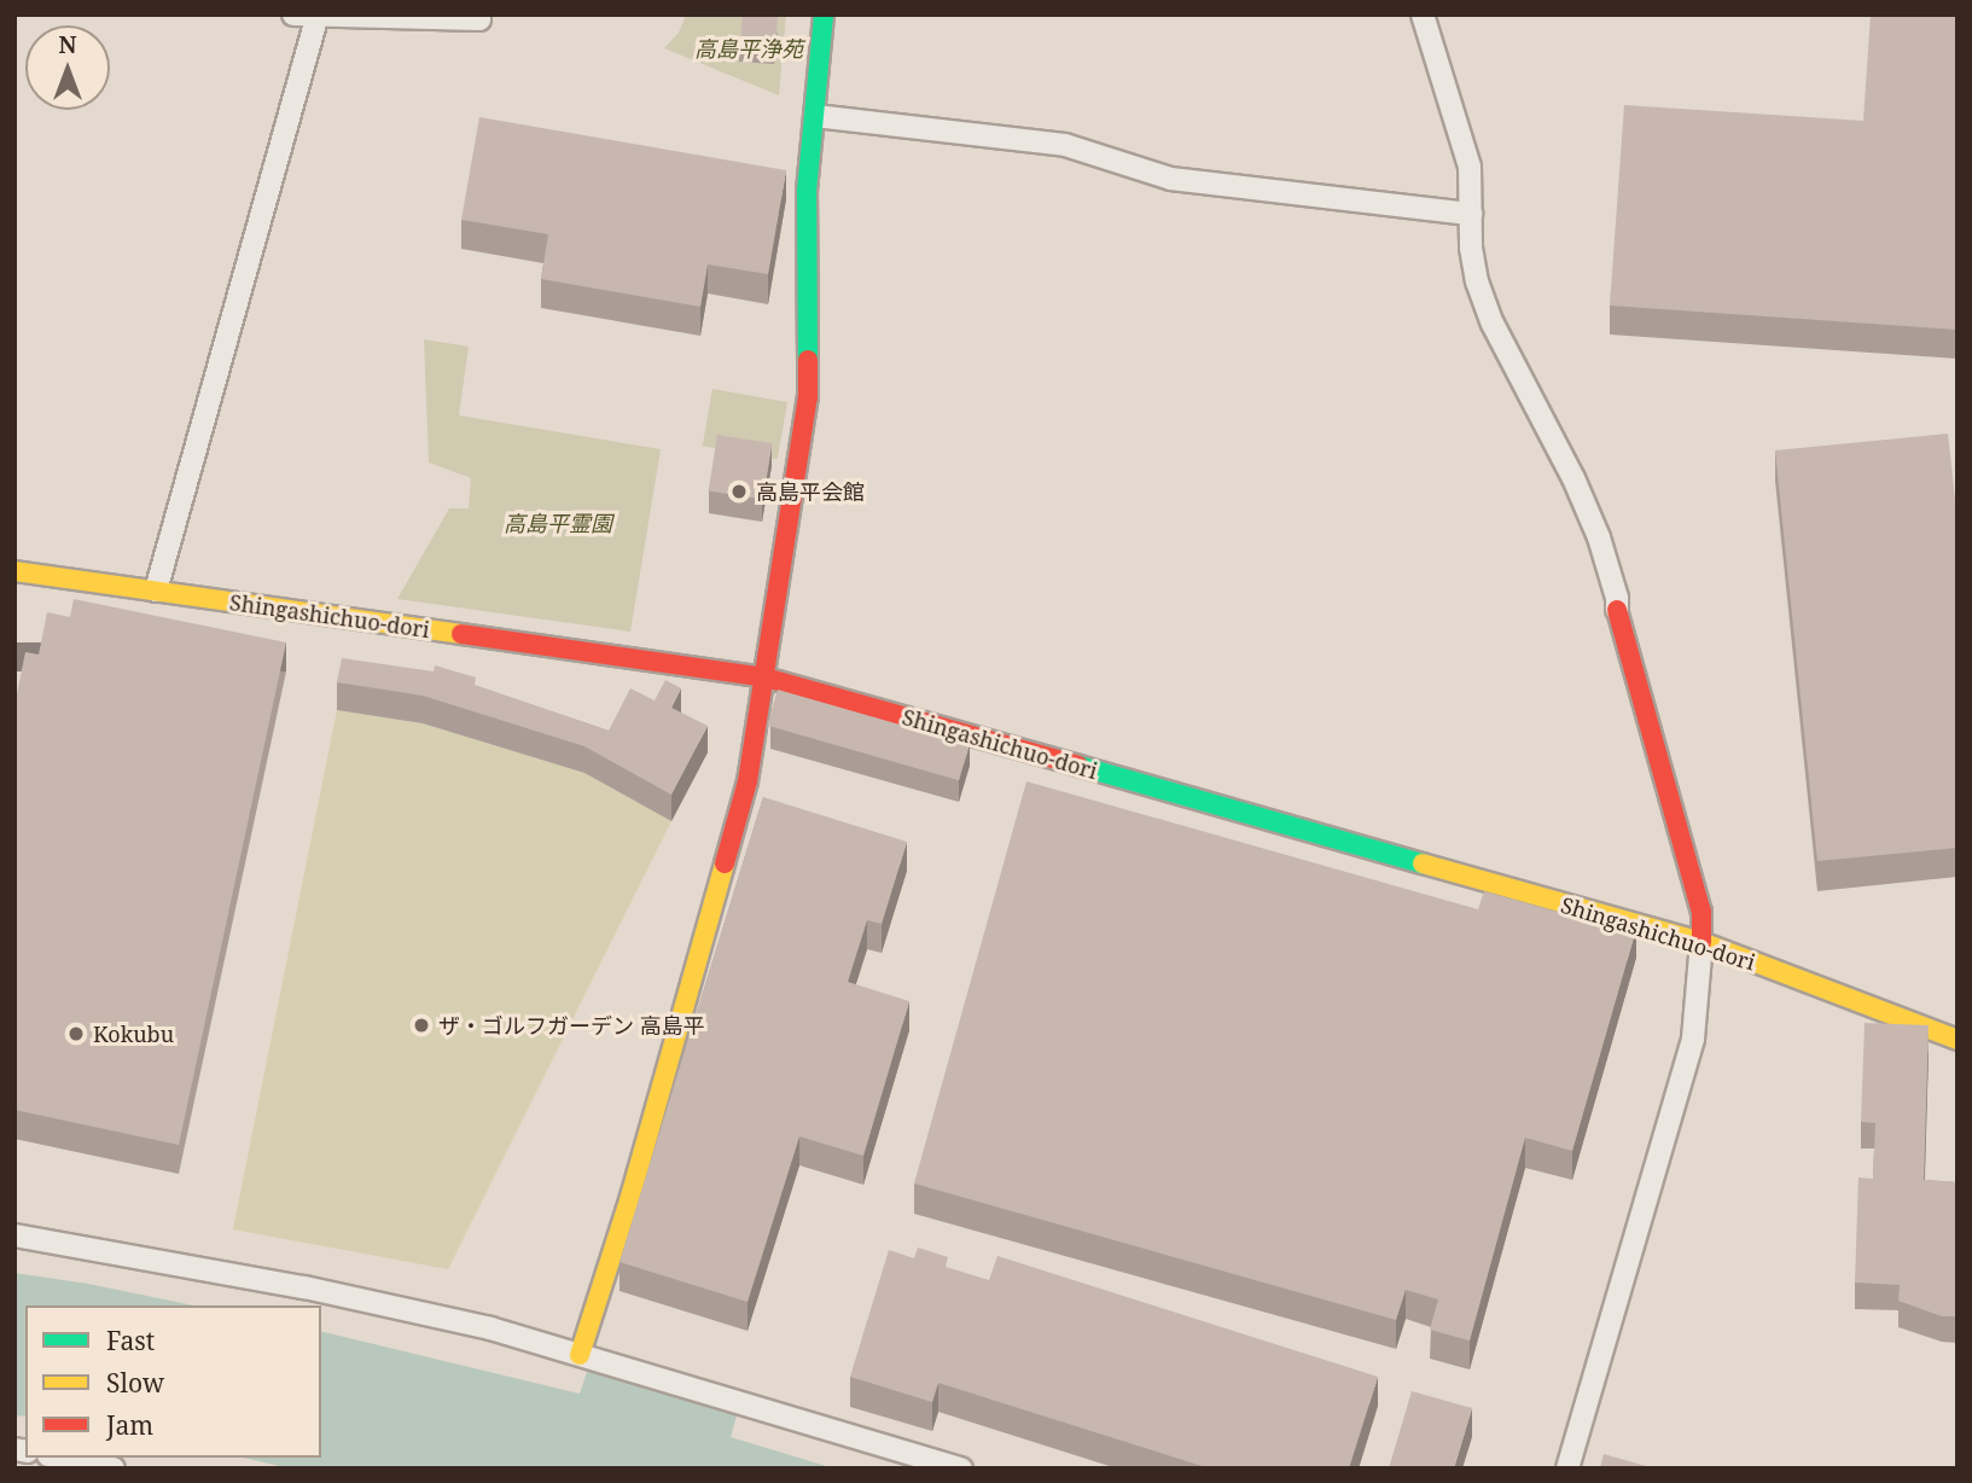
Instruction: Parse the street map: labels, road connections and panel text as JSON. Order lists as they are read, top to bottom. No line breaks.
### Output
{"streets":{"street":["Shingashichuo-dori"]},"parks":["高島平浄苑","高島平霊園"],"places":["高島平会館","ザ・ゴルフガーデン 高島平","Kokubu"],"legend":["Fast","Slow","Jam"],"north":"top"}
